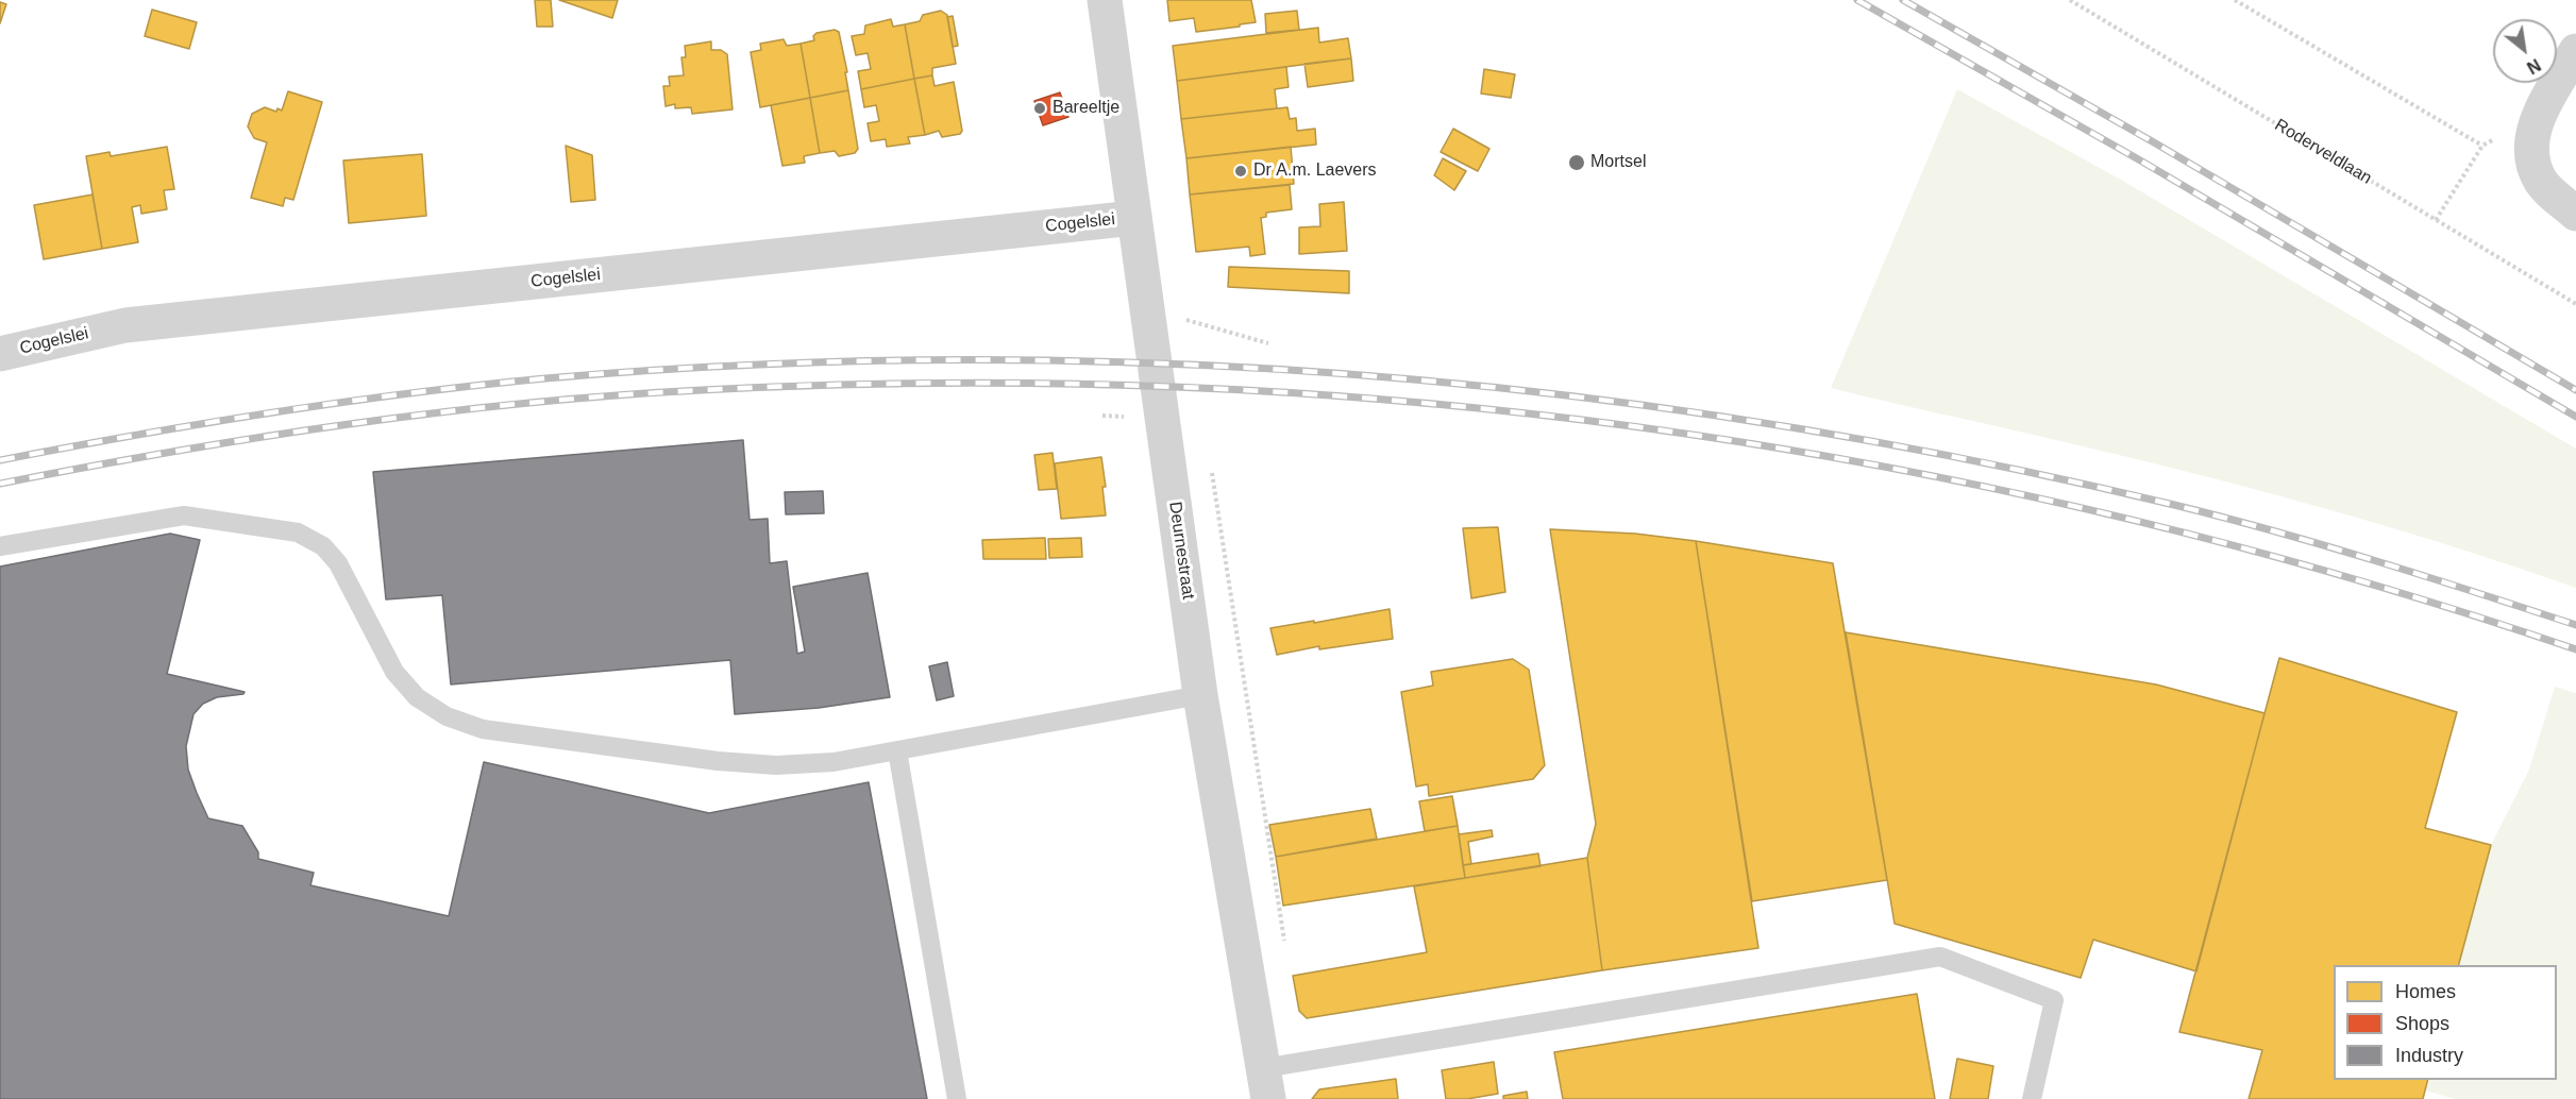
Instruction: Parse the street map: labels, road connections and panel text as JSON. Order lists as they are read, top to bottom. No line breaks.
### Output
{"streets":{"street":["Cogelslei","Deurnestraat"],"path":["Roderveldlaan"]},"crossings":[["Cogelslei","Deurnestraat"]],"places":["Bareeltje","Mortsel","Dr A.m. Laevers"],"legend":["Homes","Shops","Industry"],"north":"bottom right"}
